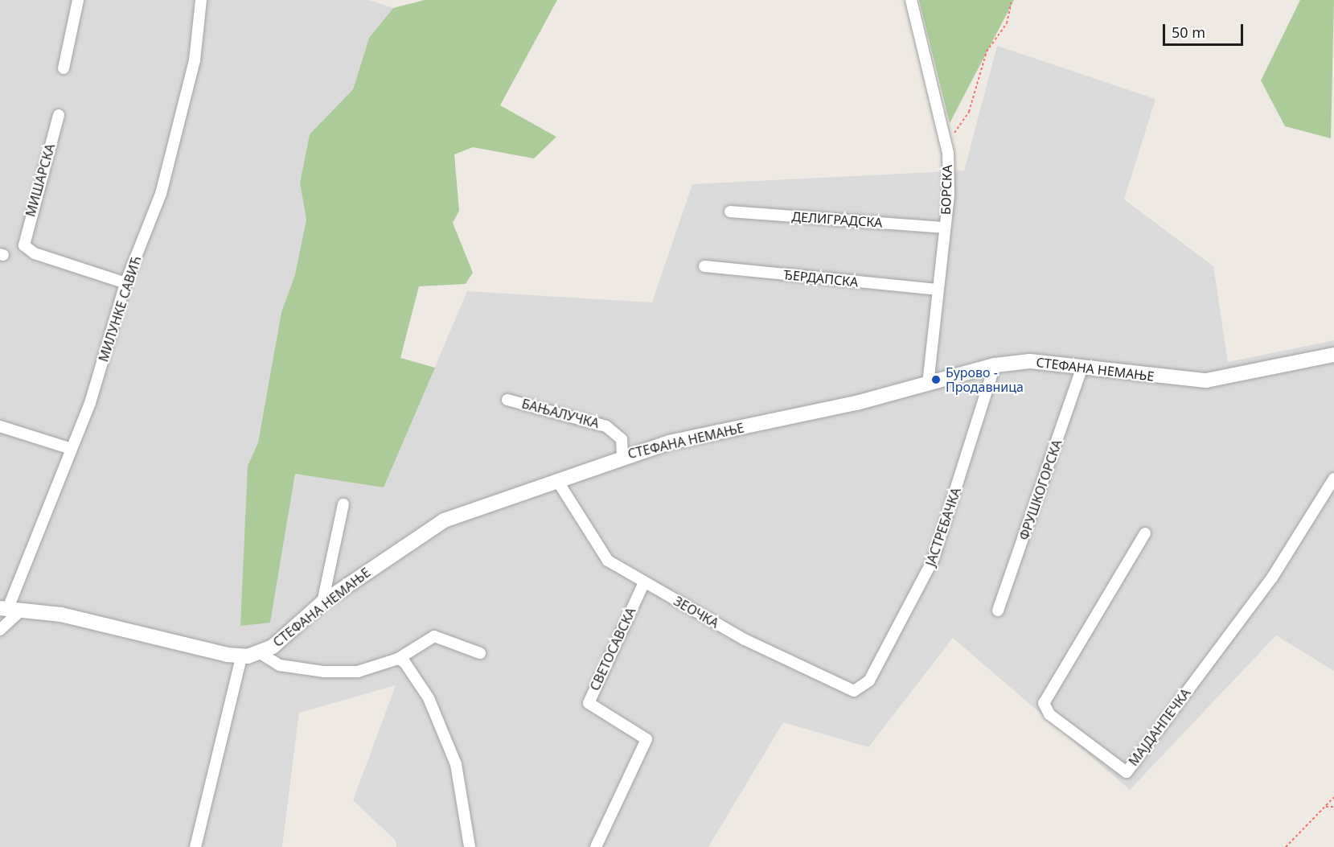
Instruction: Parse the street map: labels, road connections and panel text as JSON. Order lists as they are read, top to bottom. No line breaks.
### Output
{"streets":{"street":["МИШАРСКА","БОРСКА","ДЕЛИГРАДСКА","ЂЕРДАПСКА","МИЛУНКЕ САВИЋ","СТЕФАНА НЕМАЊЕ","БАЊАЛУЧКА","ФРУШКОГОРСКА","ЈАСТРЕБАЧКА","ЗЕОЧКА","СВЕТОСАВСКА","МАЈДАНПЕЧКА"]},"crossings":[["МИШАРСКА","МИЛУНКЕ САВИЋ"],["БОРСКА","ДЕЛИГРАДСКА"],["БОРСКА","ЂЕРДАПСКА"],["БОРСКА","СТЕФАНА НЕМАЊЕ"],["МИЛУНКЕ САВИЋ","СТЕФАНА НЕМАЊЕ"],["СТЕФАНА НЕМАЊЕ","БАЊАЛУЧКА"],["СТЕФАНА НЕМАЊЕ","ФРУШКОГОРСКА"],["СТЕФАНА НЕМАЊЕ","ЈАСТРЕБАЧКА"],["СТЕФАНА НЕМАЊЕ","ЗЕОЧКА"],["ЈАСТРЕБАЧКА","ЗЕОЧКА"],["ЗЕОЧКА","СВЕТОСАВСКА"]],"places":["Бурово - Продавница"],"scale_bar":"50 m"}
